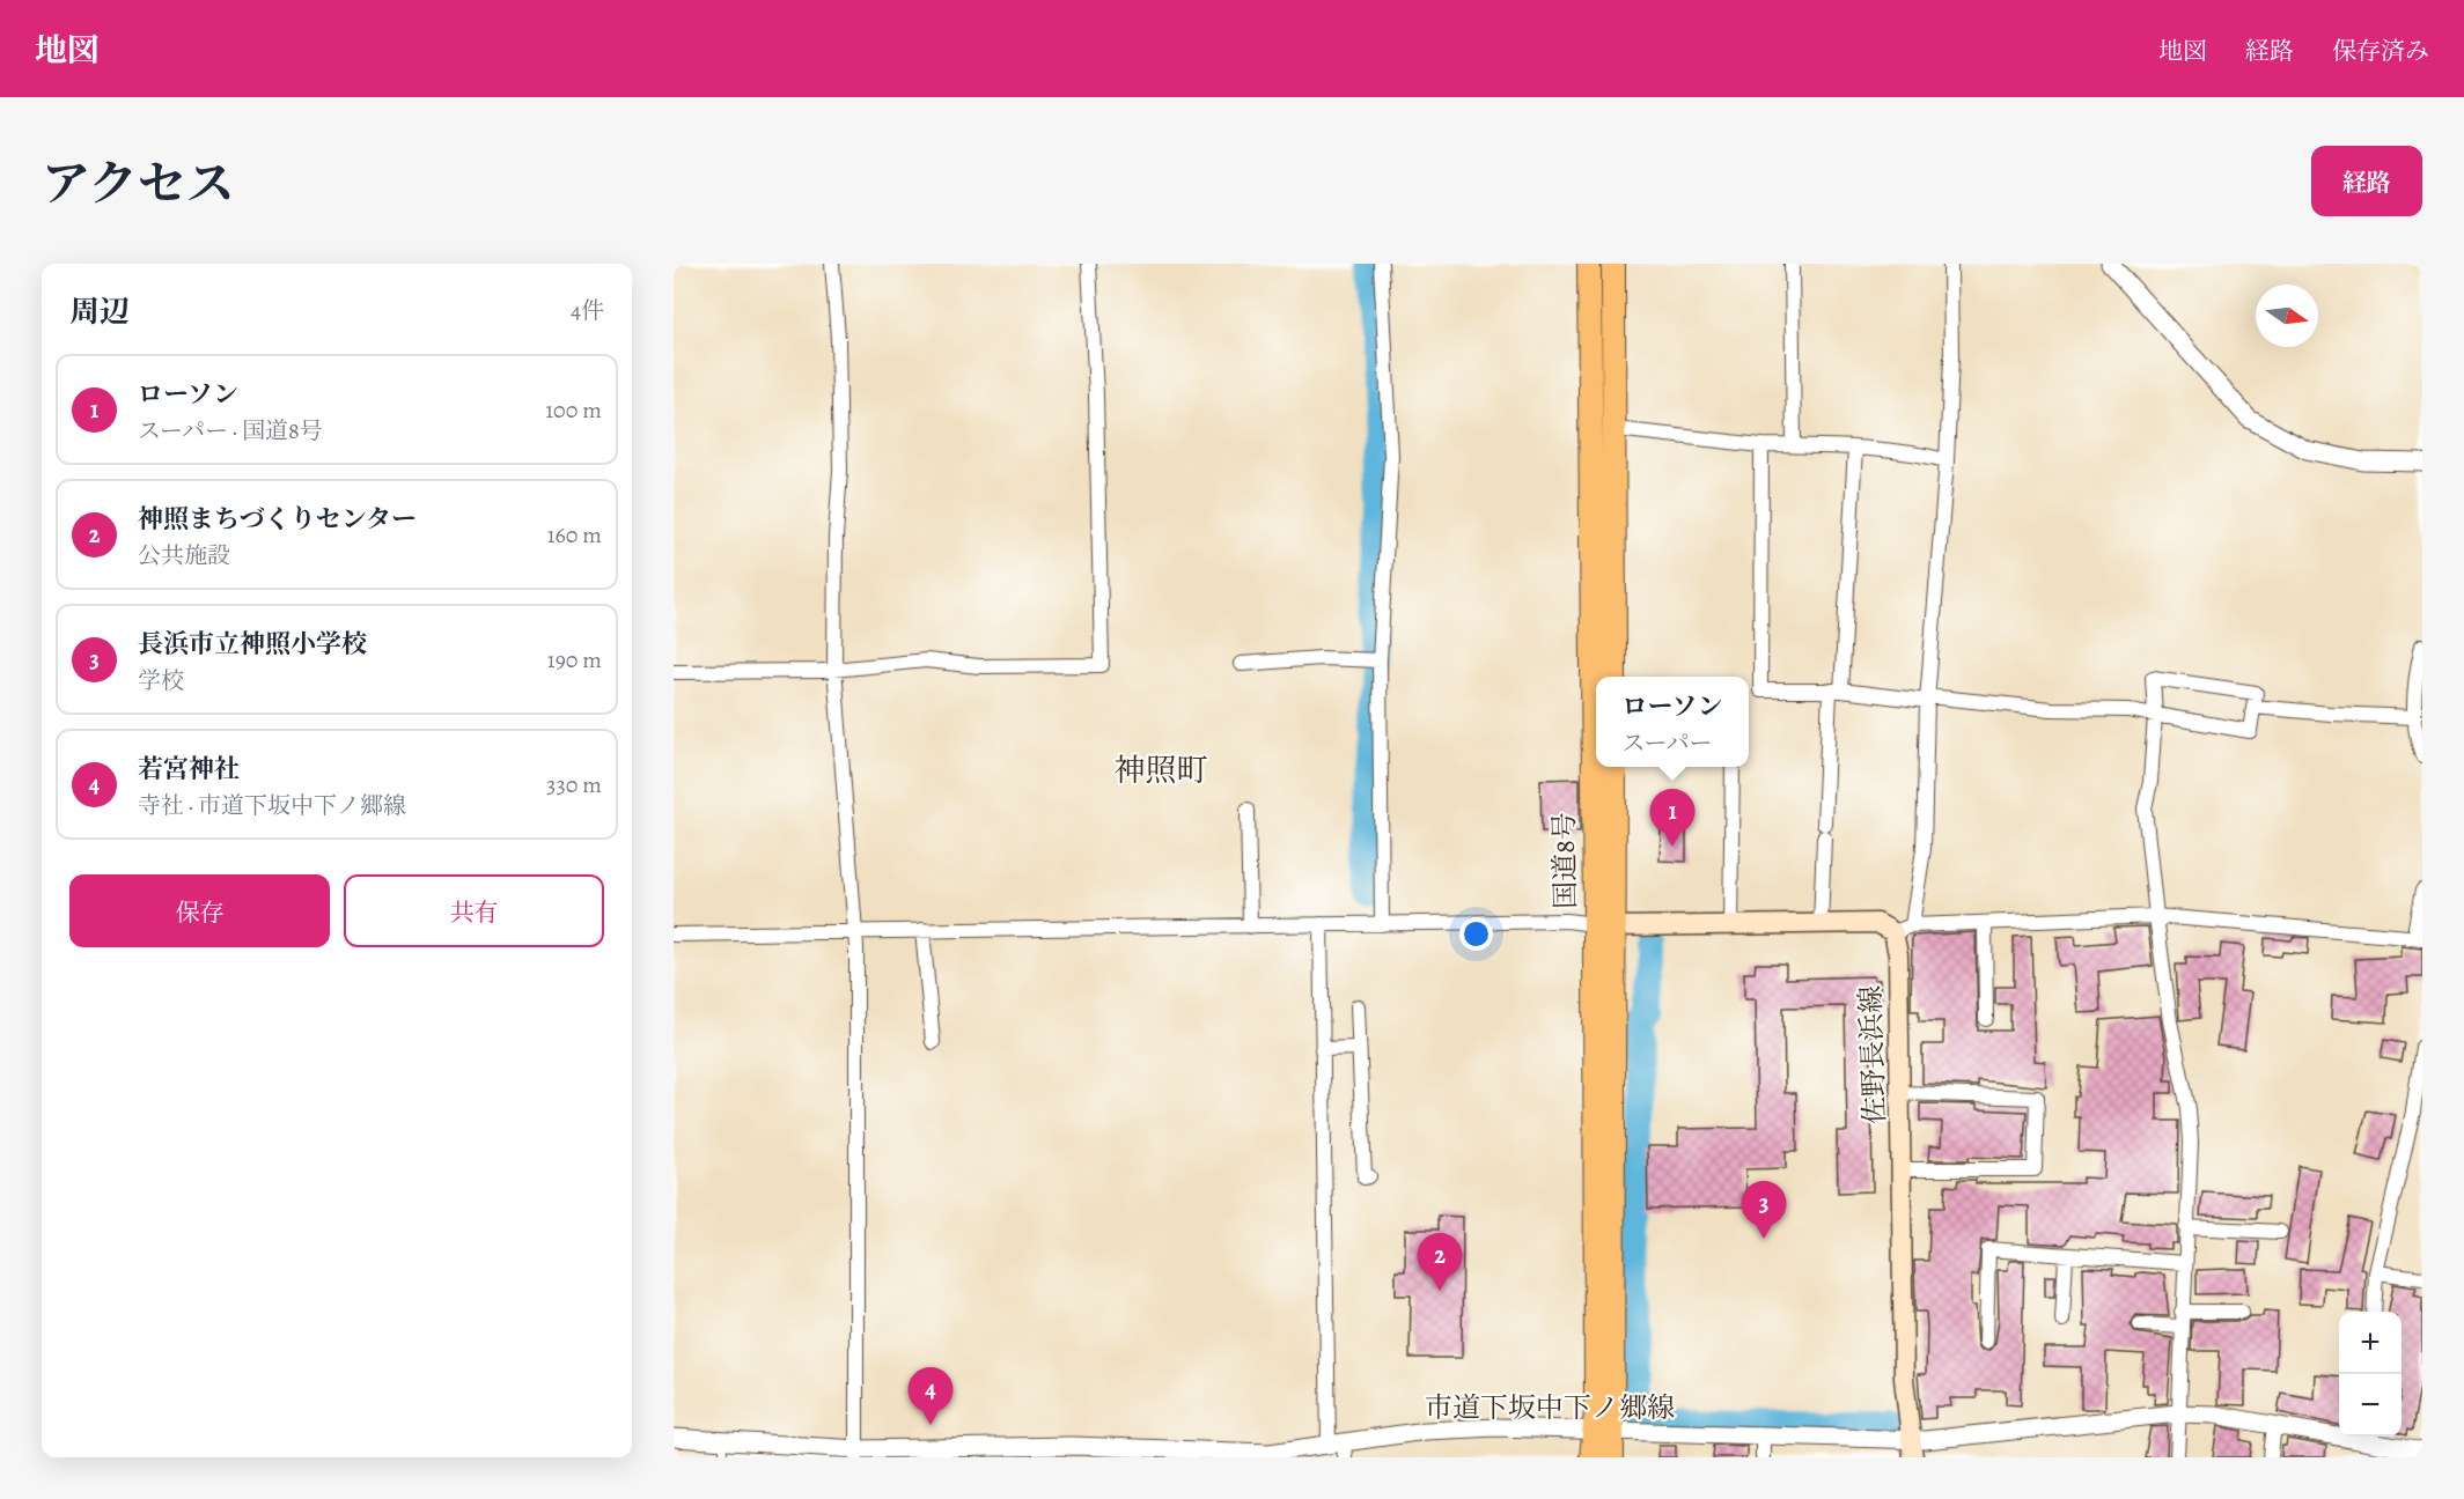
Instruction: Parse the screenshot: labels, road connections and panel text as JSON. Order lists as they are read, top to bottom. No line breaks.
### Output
{"streets":{"highway":["国道8号"],"main road":["佐野長浜線"],"street":["市道下坂中下ノ郷線"]},"crossings":[["国道8号","市道下坂中下ノ郷線"],["佐野長浜線","市道下坂中下ノ郷線"]],"districts":["神照町"],"north":"right","page":{"header":"地図","nav":["地図","経路","保存済み"],"title":"アクセス","buttons":["経路",["保存","共有"]],"heading":["周辺","4件"],"list":[{"mark":"1","name":"ローソン","note":"スーパー · 国道8号","value":"100 m"},{"mark":"2","name":"神照まちづくりセンター","note":"公共施設","value":"160 m"},{"mark":"3","name":"長浜市立神照小学校","note":"学校","value":"190 m"},{"mark":"4","name":"若宮神社","note":"寺社 · 市道下坂中下ノ郷線","value":"330 m"}],"popup":["ローソン","スーパー"],"pins":["1","3","2","4"],"map_buttons":["+","−"]}}
